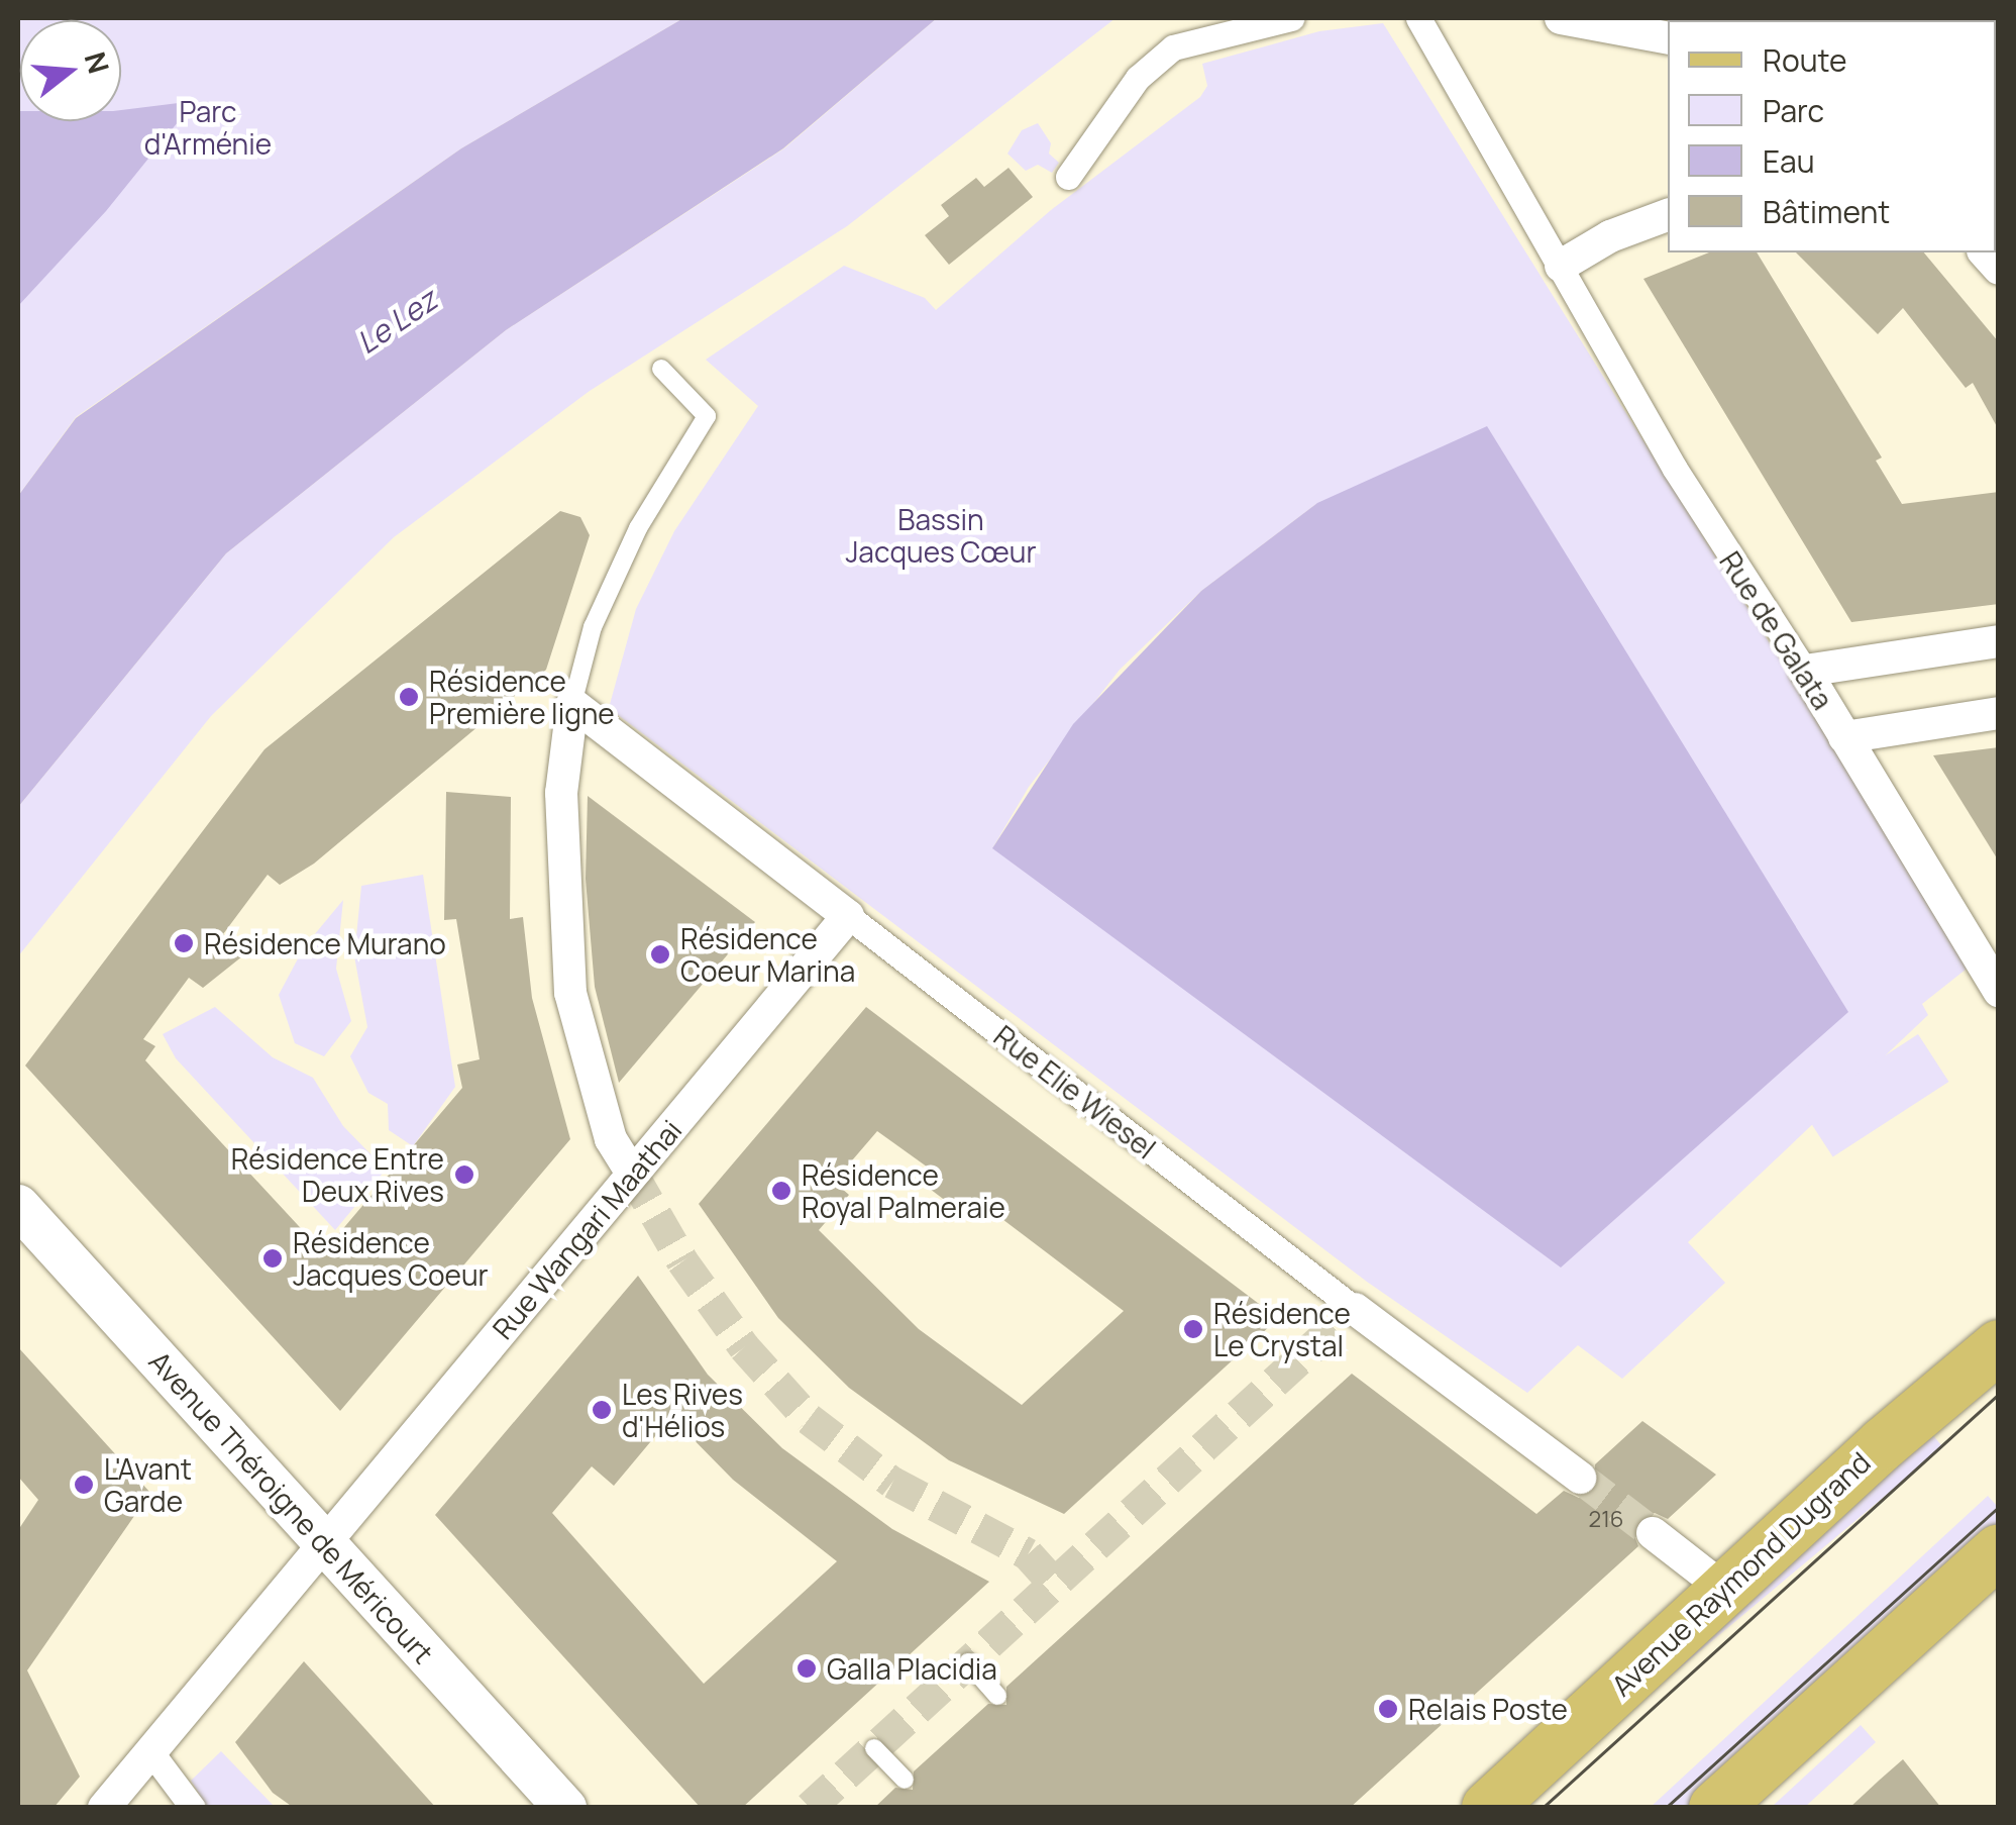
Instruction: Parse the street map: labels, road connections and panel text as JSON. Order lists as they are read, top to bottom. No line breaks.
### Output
{"streets":{"main road":["Avenue Raymond Dugrand"],"street":["Rue de Galata","Rue Elie Wiesel","Rue Wangari Maathai","Avenue Théroigne de Méricourt"]},"crossings":[["Rue Elie Wiesel","Rue Wangari Maathai"],["Rue Wangari Maathai","Avenue Théroigne de Méricourt"]],"water":["Le Lez"],"parks":["Parc d'Arménie","Bassin Jacques Cœur"],"places":["Résidence Première ligne","Résidence Murano","Résidence Coeur Marina","Résidence Entre Deux Rives","Résidence Royal Palmeraie","Résidence Jacques Coeur","Résidence Le Crystal","Les Rives d'Hélios","L'Avant Garde","Galla Placidia","Relais Poste"],"house_numbers":["216"],"legend":["Route","Parc","Eau","Bâtiment"],"north":"right"}
